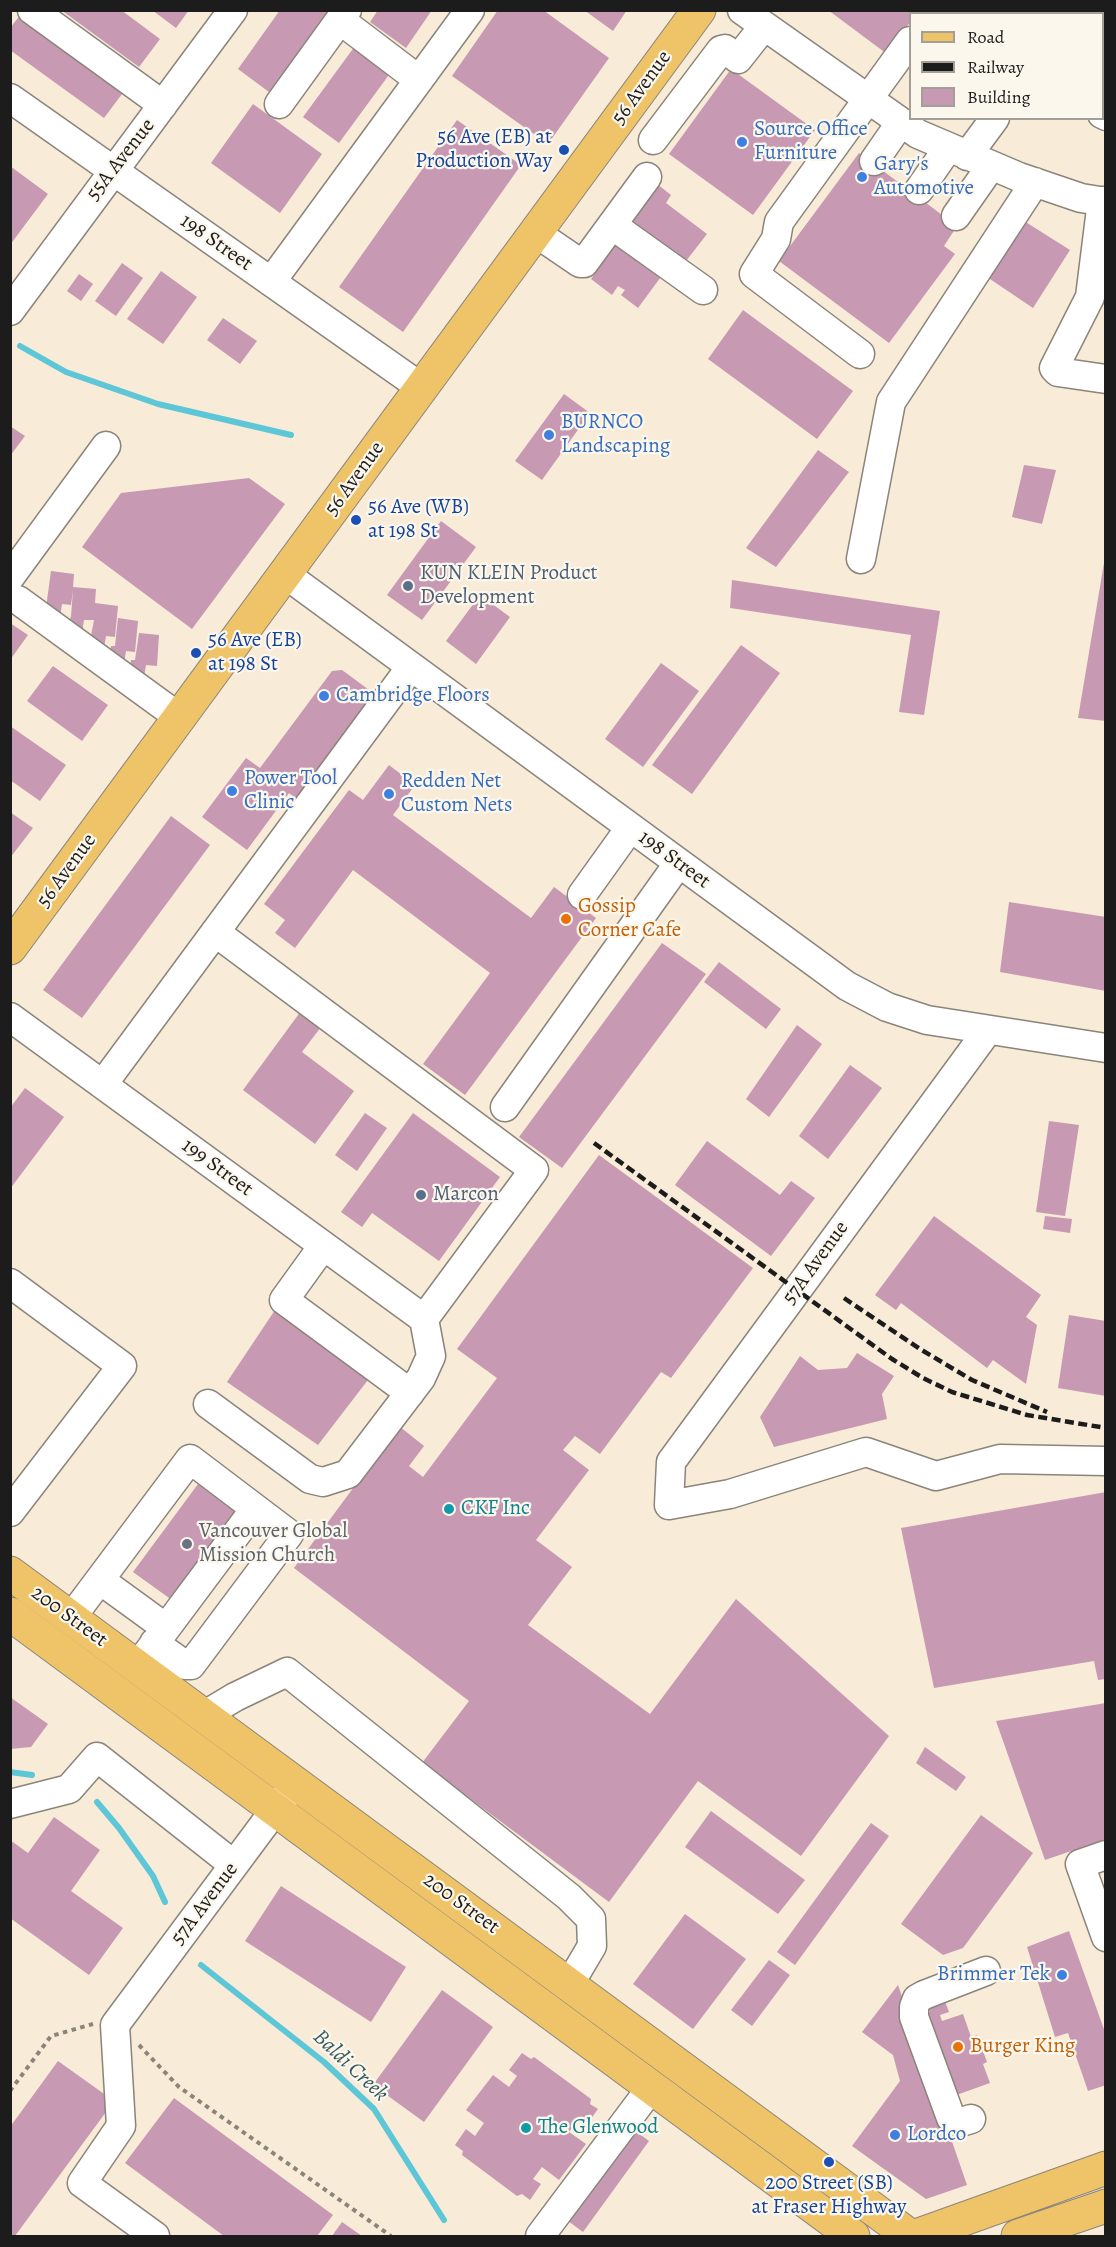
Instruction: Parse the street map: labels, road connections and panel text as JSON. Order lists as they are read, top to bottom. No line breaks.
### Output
{"streets":{"main road":["56 Avenue","200 Street"],"street":["55A Avenue","198 Street","199 Street","57A Avenue"]},"crossings":[["56 Avenue","198 Street"],["55A Avenue","198 Street"],["198 Street","57A Avenue"],["57A Avenue","200 Street"]],"water":["Baldi Creek"],"places":["Source Office Furniture","56 Ave (EB) at Production Way","Gary's Automotive","BURNCO Landscaping","56 Ave (WB) at 198 St","KUN KLEIN Product Development","56 Ave (EB) at 198 St","Cambridge Floors","Power Tool Clinic","Redden Net Custom Nets","Gossip Corner Cafe","Marcon","CKF Inc","Vancouver Global Mission Church","Brimmer Tek","Burger King","The Glenwood","Lordco","200 Street (SB) at Fraser Highway"],"legend":["Road","Railway","Building"]}
